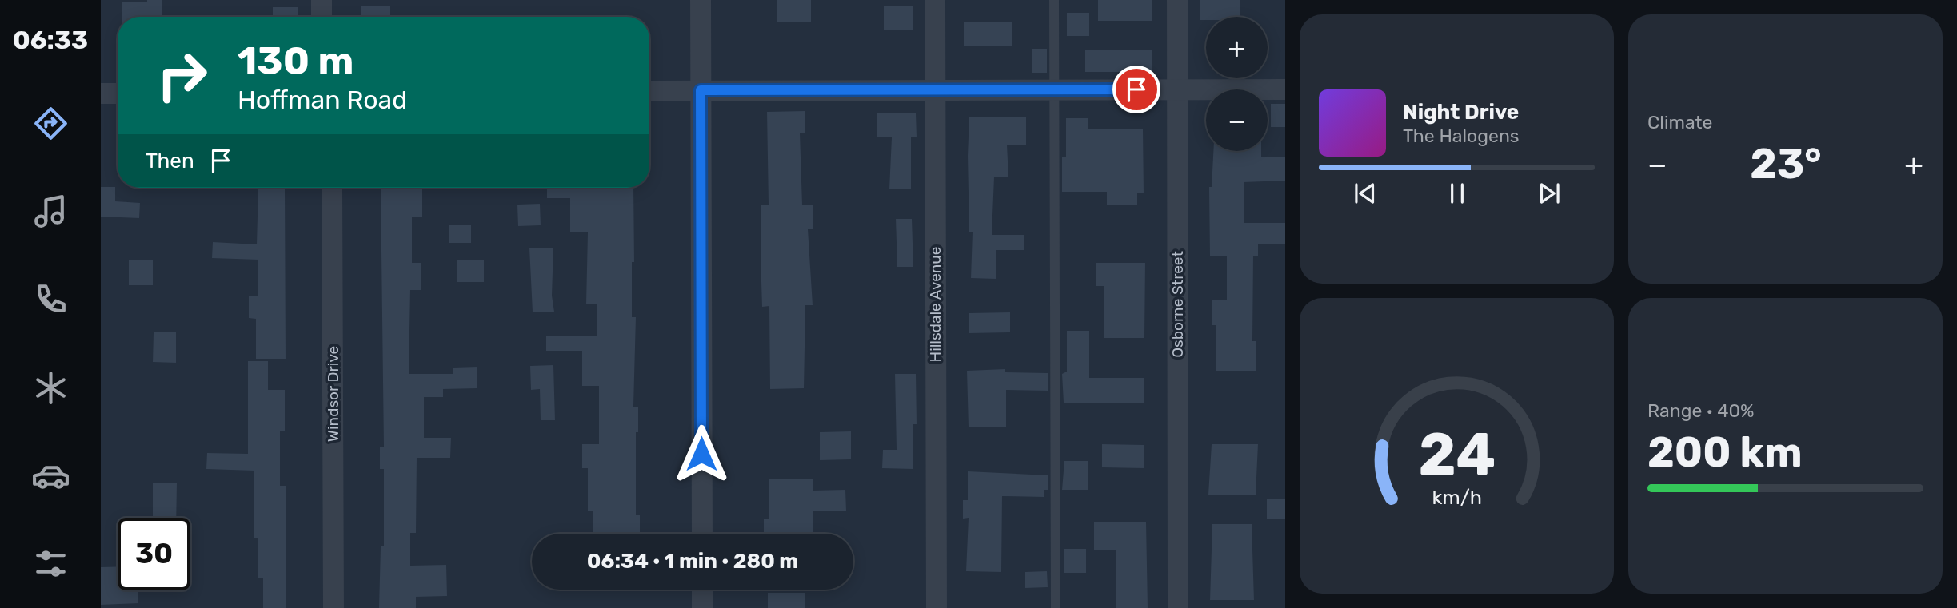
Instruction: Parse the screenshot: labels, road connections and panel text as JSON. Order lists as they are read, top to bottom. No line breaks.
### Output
{"streets":{"street":["Hillsdale Avenue","Osborne Street","Windsor Drive"]},"page":{"tabs":"06:33","tile":["Climate",["Range · 40%","200 km"]],"map_buttons":["+","−"],"turn":["130 m","Hoffman Road"],"song":["Night Drive","The Halogens"],"then":"Then","heat":["−","23°","+"],"limit":"30","trip":"06:34 · 1 min · 280 m","gauge":["24","km/h"]}}
